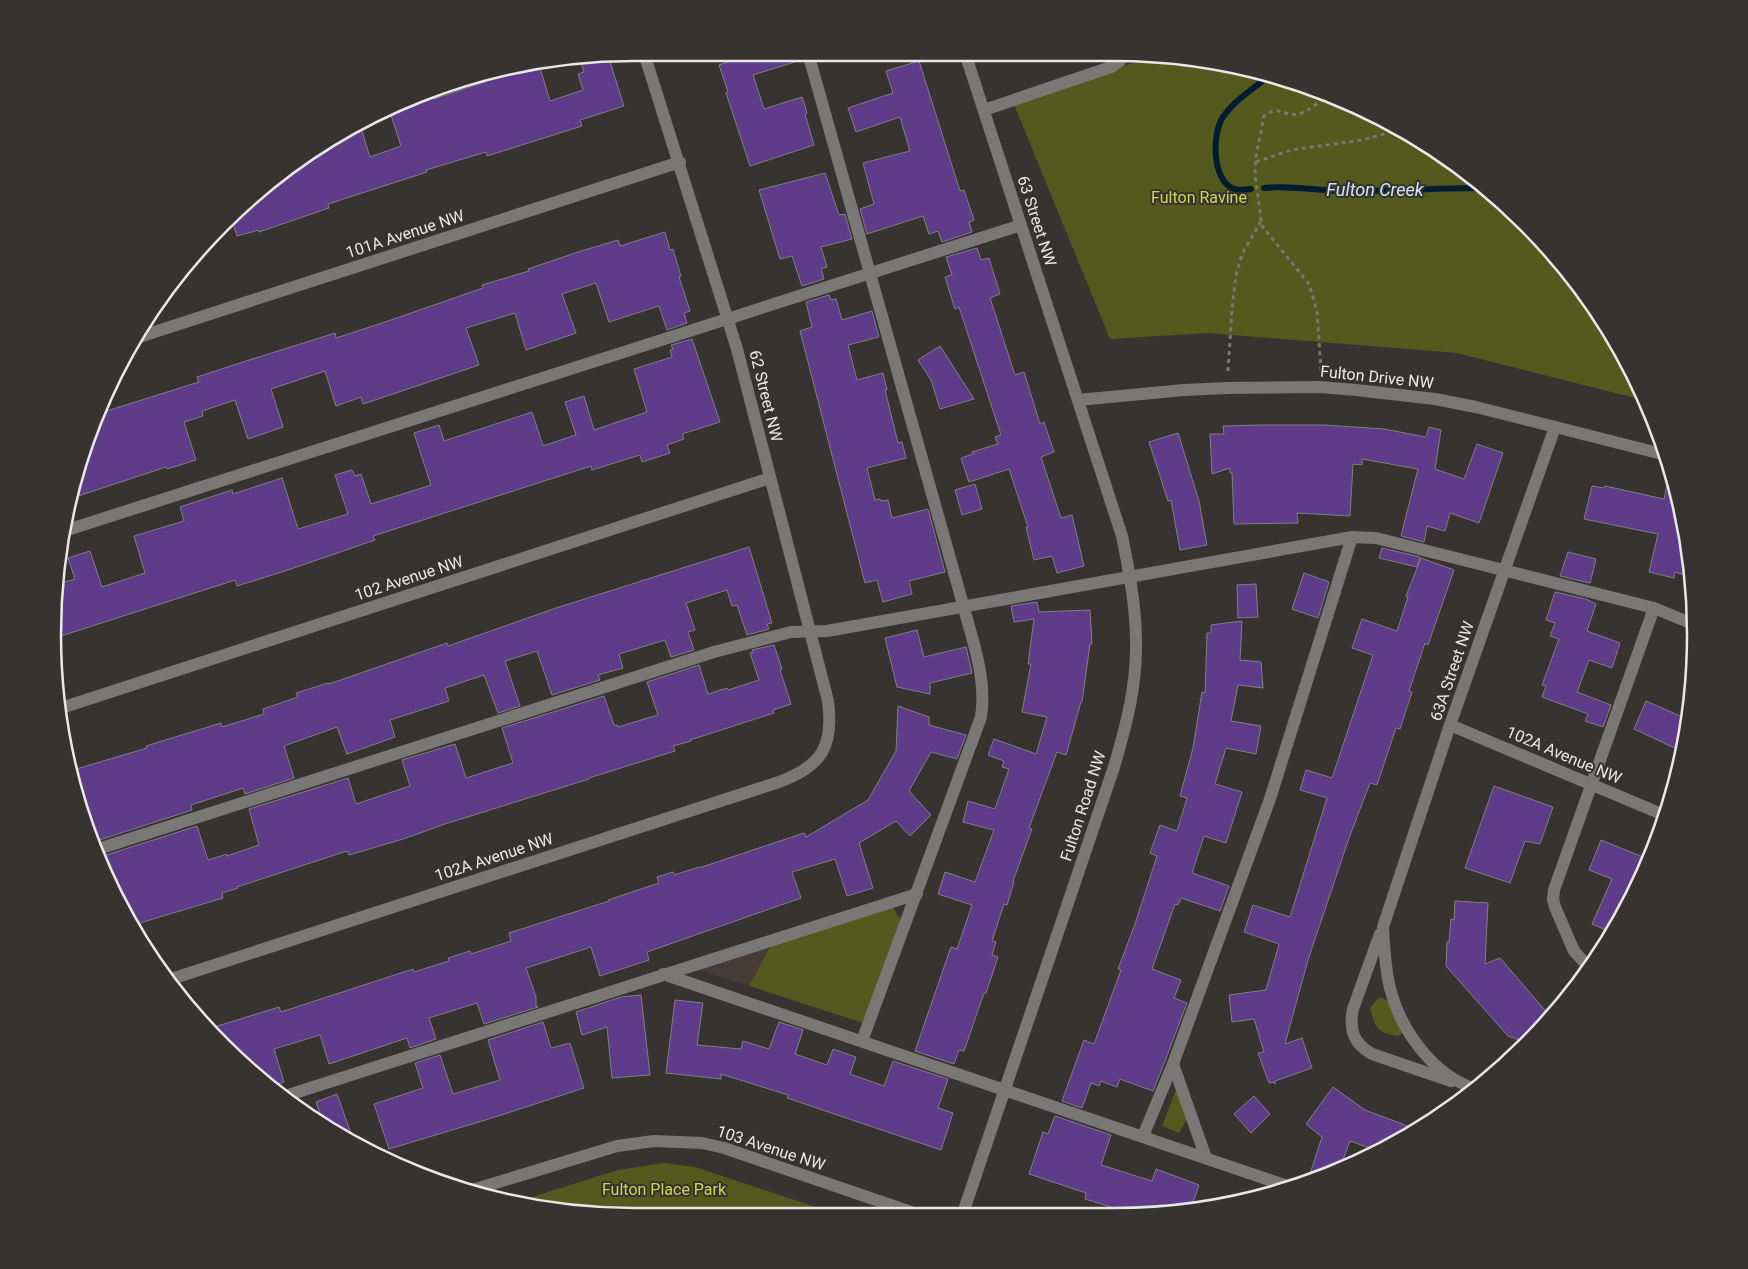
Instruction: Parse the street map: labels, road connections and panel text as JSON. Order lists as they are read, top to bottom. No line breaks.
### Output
{"streets":{"street":["63 Street NW","101A Avenue NW","Fulton Drive NW","62 Street NW","102 Avenue NW","63A Street NW","102A Avenue NW","Fulton Road NW","103 Avenue NW"]},"crossings":[["63 Street NW","Fulton Drive NW"],["63 Street NW","Fulton Road NW"],["101A Avenue NW","62 Street NW"],["Fulton Drive NW","63A Street NW"],["Fulton Drive NW","Fulton Road NW"],["62 Street NW","102 Avenue NW"],["62 Street NW","102A Avenue NW"],["63A Street NW","102A Avenue NW"]],"water":["Fulton Creek"],"parks":["Fulton Ravine","Fulton Place Park"]}
